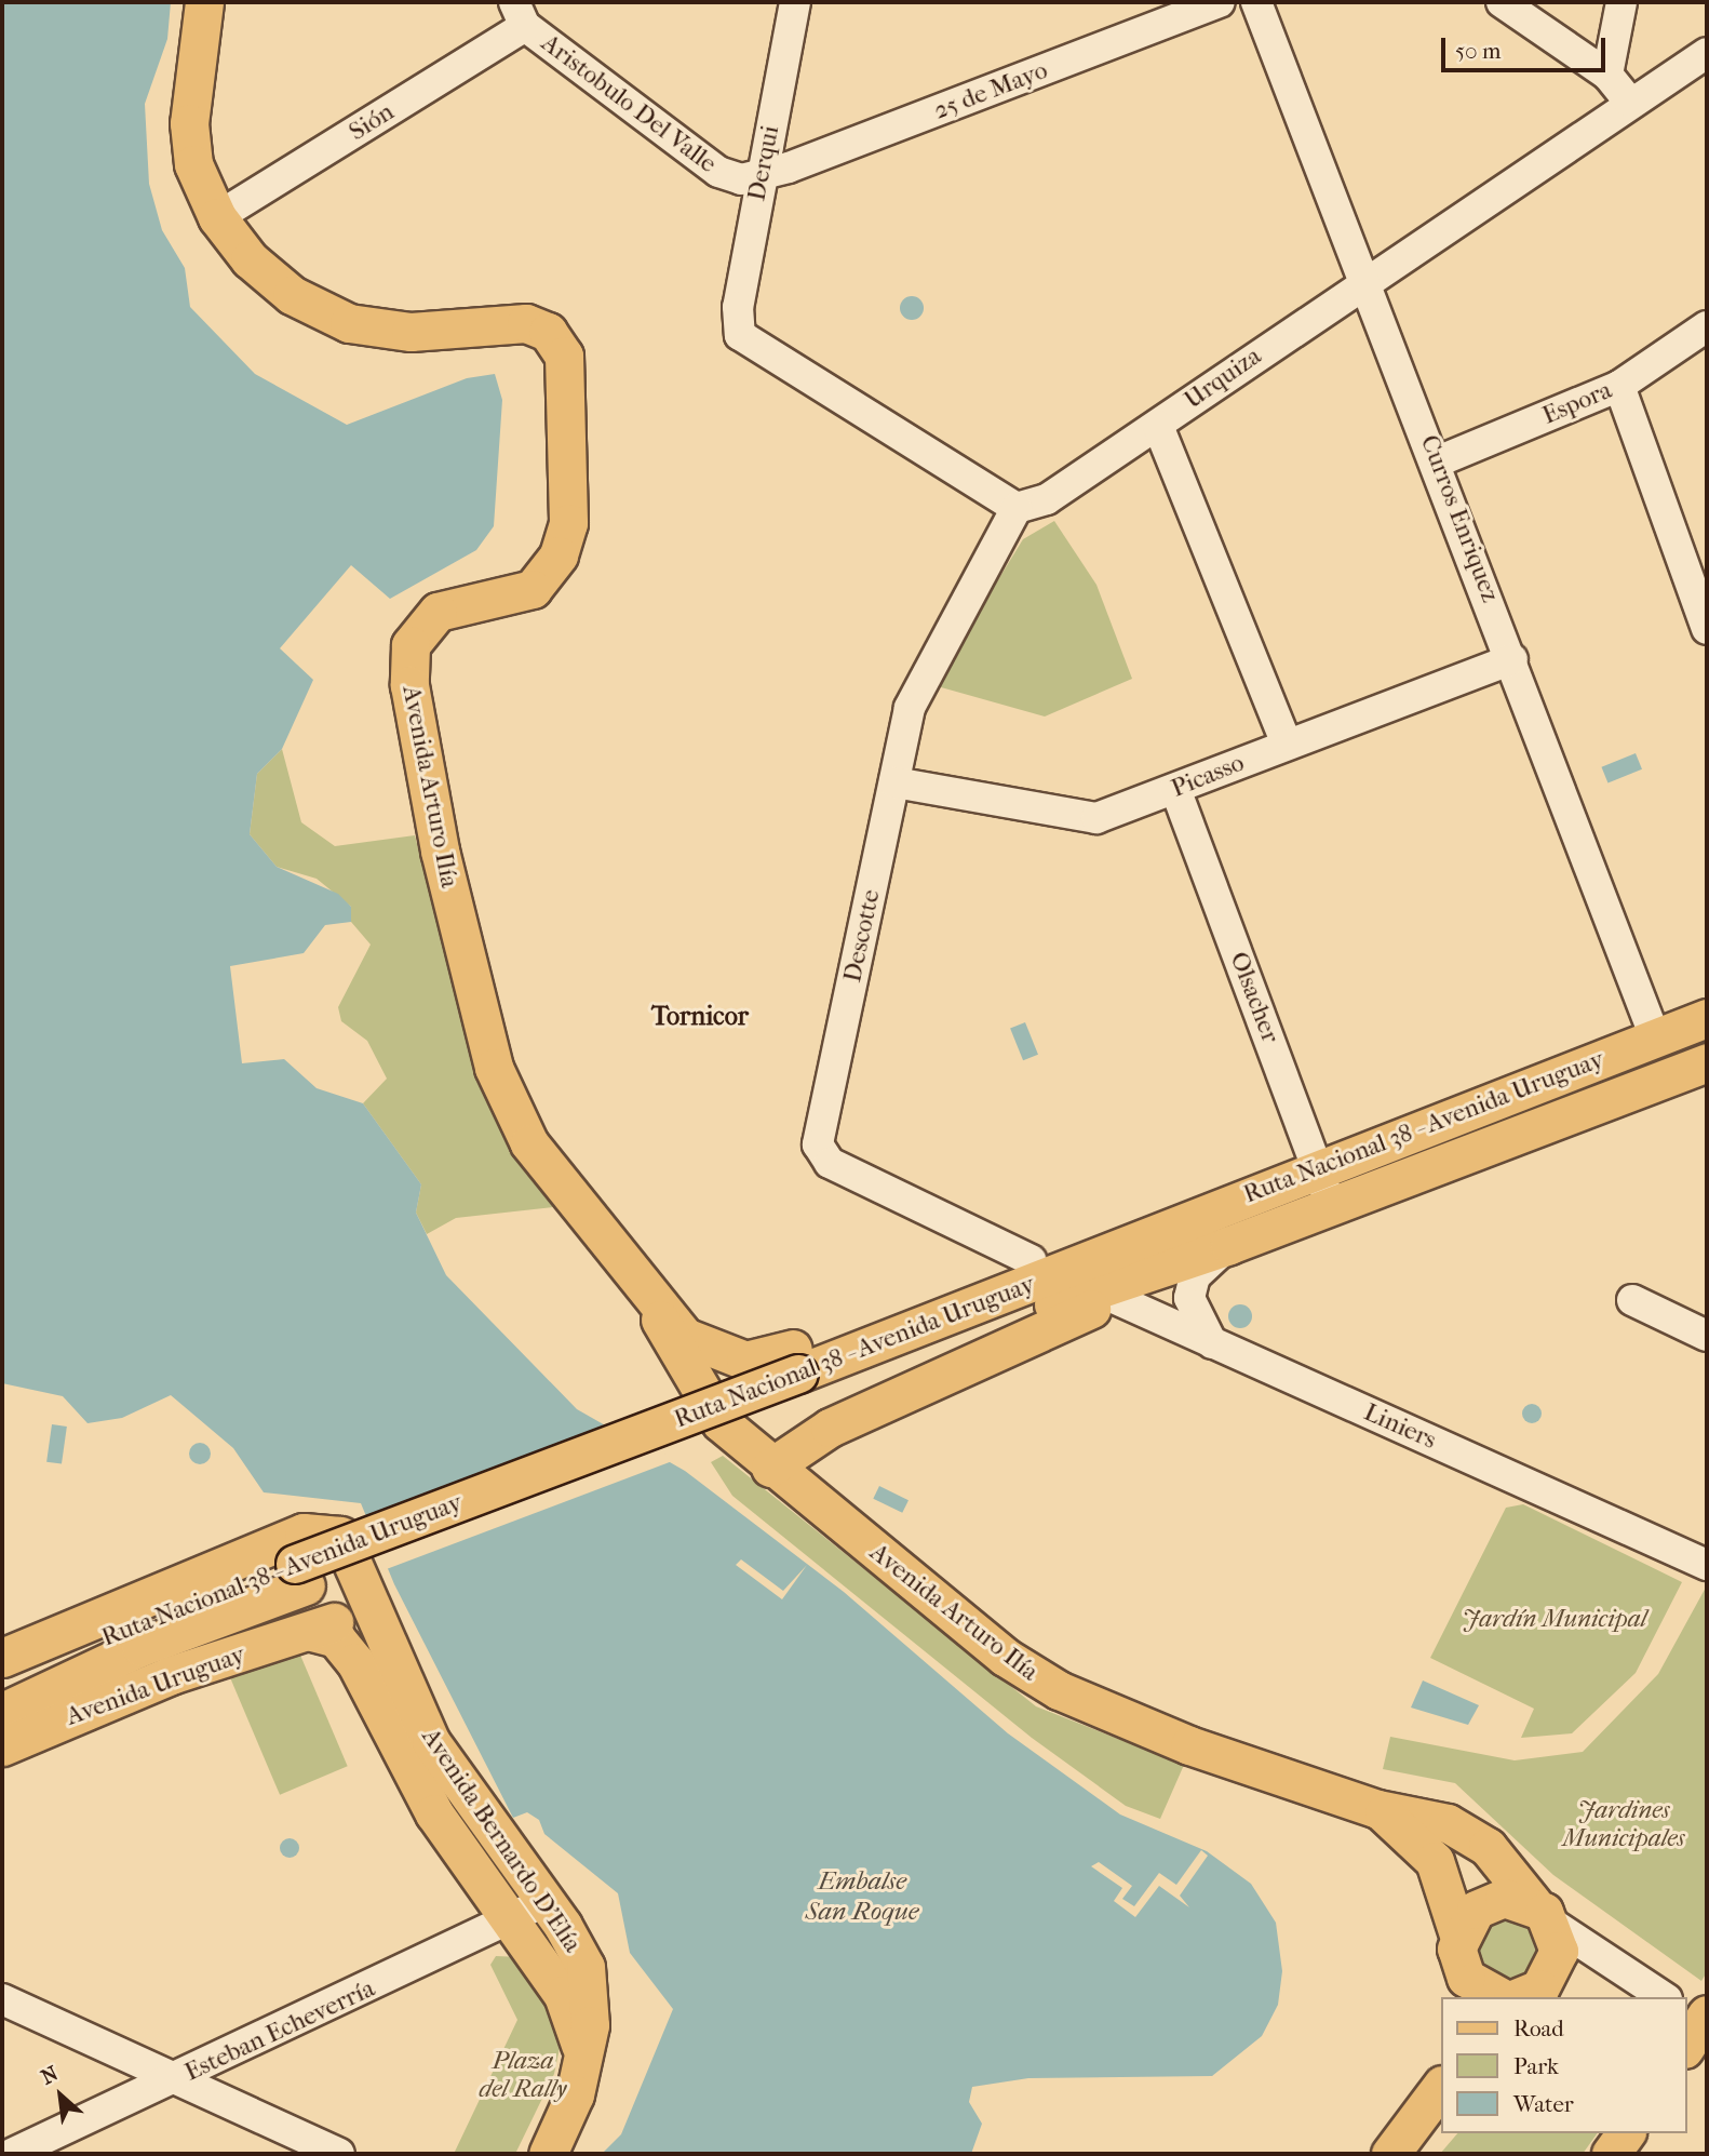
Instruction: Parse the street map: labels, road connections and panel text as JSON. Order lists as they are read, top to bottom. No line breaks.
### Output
{"streets":{"main road":["Avenida Arturo Ilía","Ruta Nacional 38 - Avenida Uruguay","Avenida Uruguay","Avenida Bernardo D'Elía"],"street":["25 de Mayo","Aristobulo Del Valle","Sión","Derqui","Urquiza","Espora","Curros Enriquez","Picasso","Descotte","Olsacher","Liniers","Esteban Echeverría"]},"crossings":[["25 de Mayo","Aristobulo Del Valle"],["25 de Mayo","Derqui"],["Aristobulo Del Valle","Sión"],["Aristobulo Del Valle","Derqui"],["Sión","Avenida Arturo Ilía"],["Derqui","Urquiza"],["Derqui","Descotte"],["Urquiza","Curros Enriquez"],["Urquiza","Descotte"],["Espora","Curros Enriquez"],["Curros Enriquez","Picasso"],["Curros Enriquez","Ruta Nacional 38 - Avenida Uruguay"],["Picasso","Descotte"],["Picasso","Olsacher"],["Olsacher","Ruta Nacional 38 - Avenida Uruguay"],["Ruta Nacional 38 - Avenida Uruguay","Liniers"],["Avenida Uruguay","Avenida Bernardo D'Elía"],["Avenida Bernardo D'Elía","Esteban Echeverría"]],"districts":["Tornicor"],"water":["Embalse San Roque"],"parks":["Jardín Municipal","Jardines Municipales","Plaza del Rally"],"legend":["Road","Park","Water"],"scale_bar":"50 m","north":"top left"}
